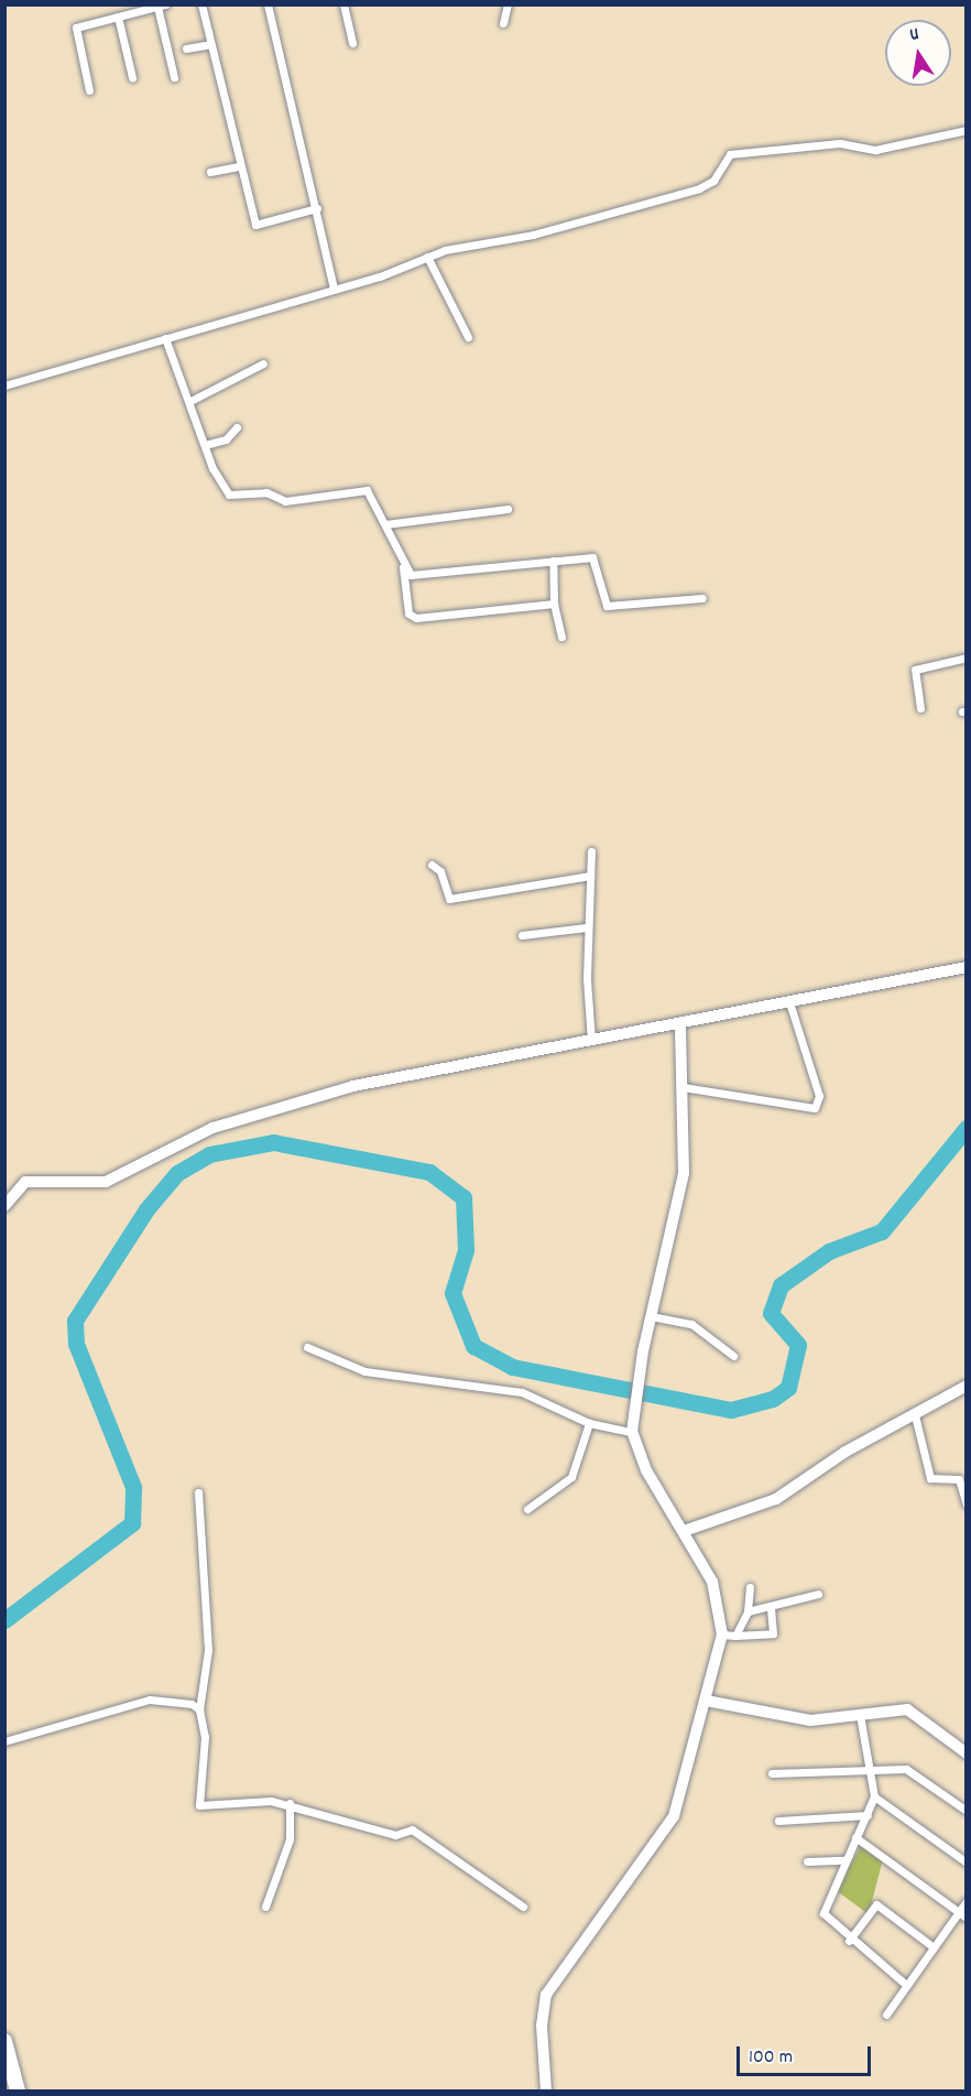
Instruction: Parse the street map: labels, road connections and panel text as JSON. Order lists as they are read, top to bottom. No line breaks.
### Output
{"scale_bar":"100 m","north":"top"}
